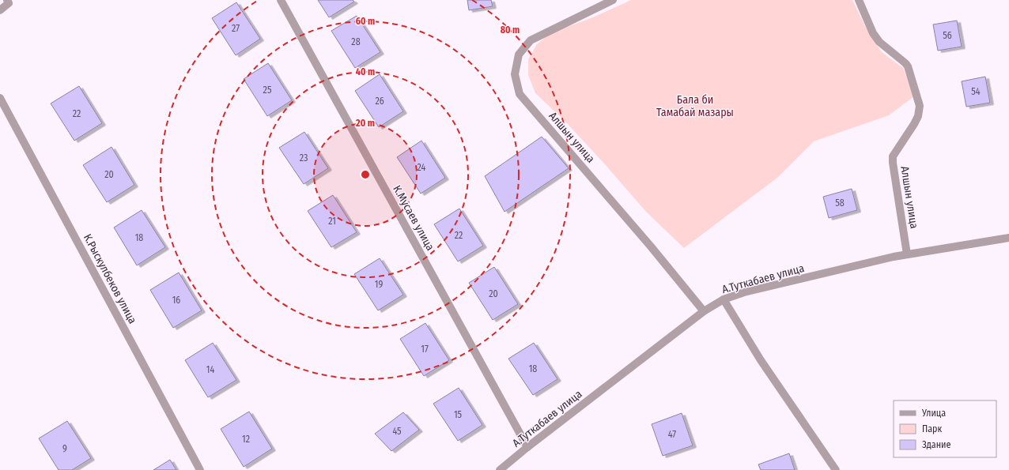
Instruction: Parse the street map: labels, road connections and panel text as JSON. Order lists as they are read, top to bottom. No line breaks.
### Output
{"streets":{"street":["Алшын улица","К.Мусаев улица","К.Рыскулбеков улица","А.Туткабаев улица"]},"crossings":[["Алшын улица","А.Туткабаев улица"],["К.Мусаев улица","А.Туткабаев улица"]],"parks":["Бала би Тамабай мазары"],"house_numbers":["27","56","28","25","54","26","22","23","24","20","58","21","22","18","19","20","16","17","18","14","15","45","47","12","9"],"legend":["Улица","Парк","Здание"],"rings":["60 m","80 m","40 m","20 m"]}
